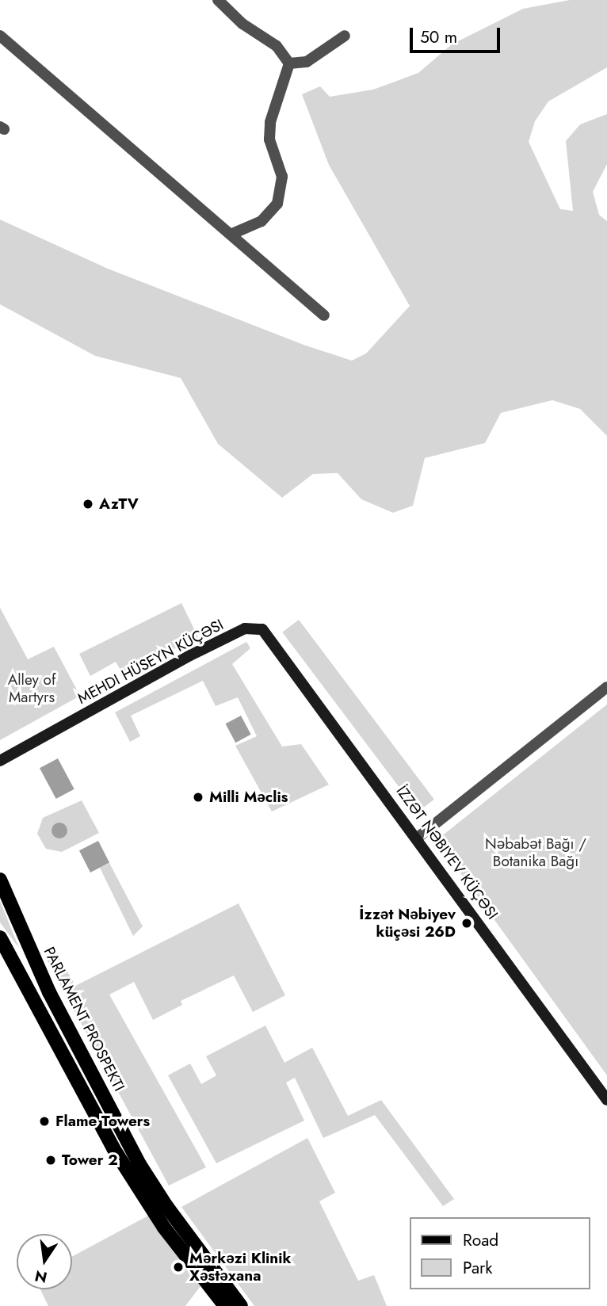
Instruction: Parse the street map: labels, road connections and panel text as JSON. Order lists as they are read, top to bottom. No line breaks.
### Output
{"streets":{"main road":["MEHDI HÜSEYN KÜÇƏSI","İZZƏT NƏBIYEV KÜÇƏSI","PARLAMENT PROSPEKTI"]},"crossings":[["MEHDI HÜSEYN KÜÇƏSI","İZZƏT NƏBIYEV KÜÇƏSI"]],"parks":["Alley of Martyrs","Nəbabət Bağı / Botanika Bağı"],"places":["AzTV","Milli Məclis","İzzət Nəbiyev küçəsi 26D","Flame Towers","Tower 2","Mərkəzi Klinik Xəstəxana"],"legend":["Road","Park"],"scale_bar":"50 m","north":"bottom"}
